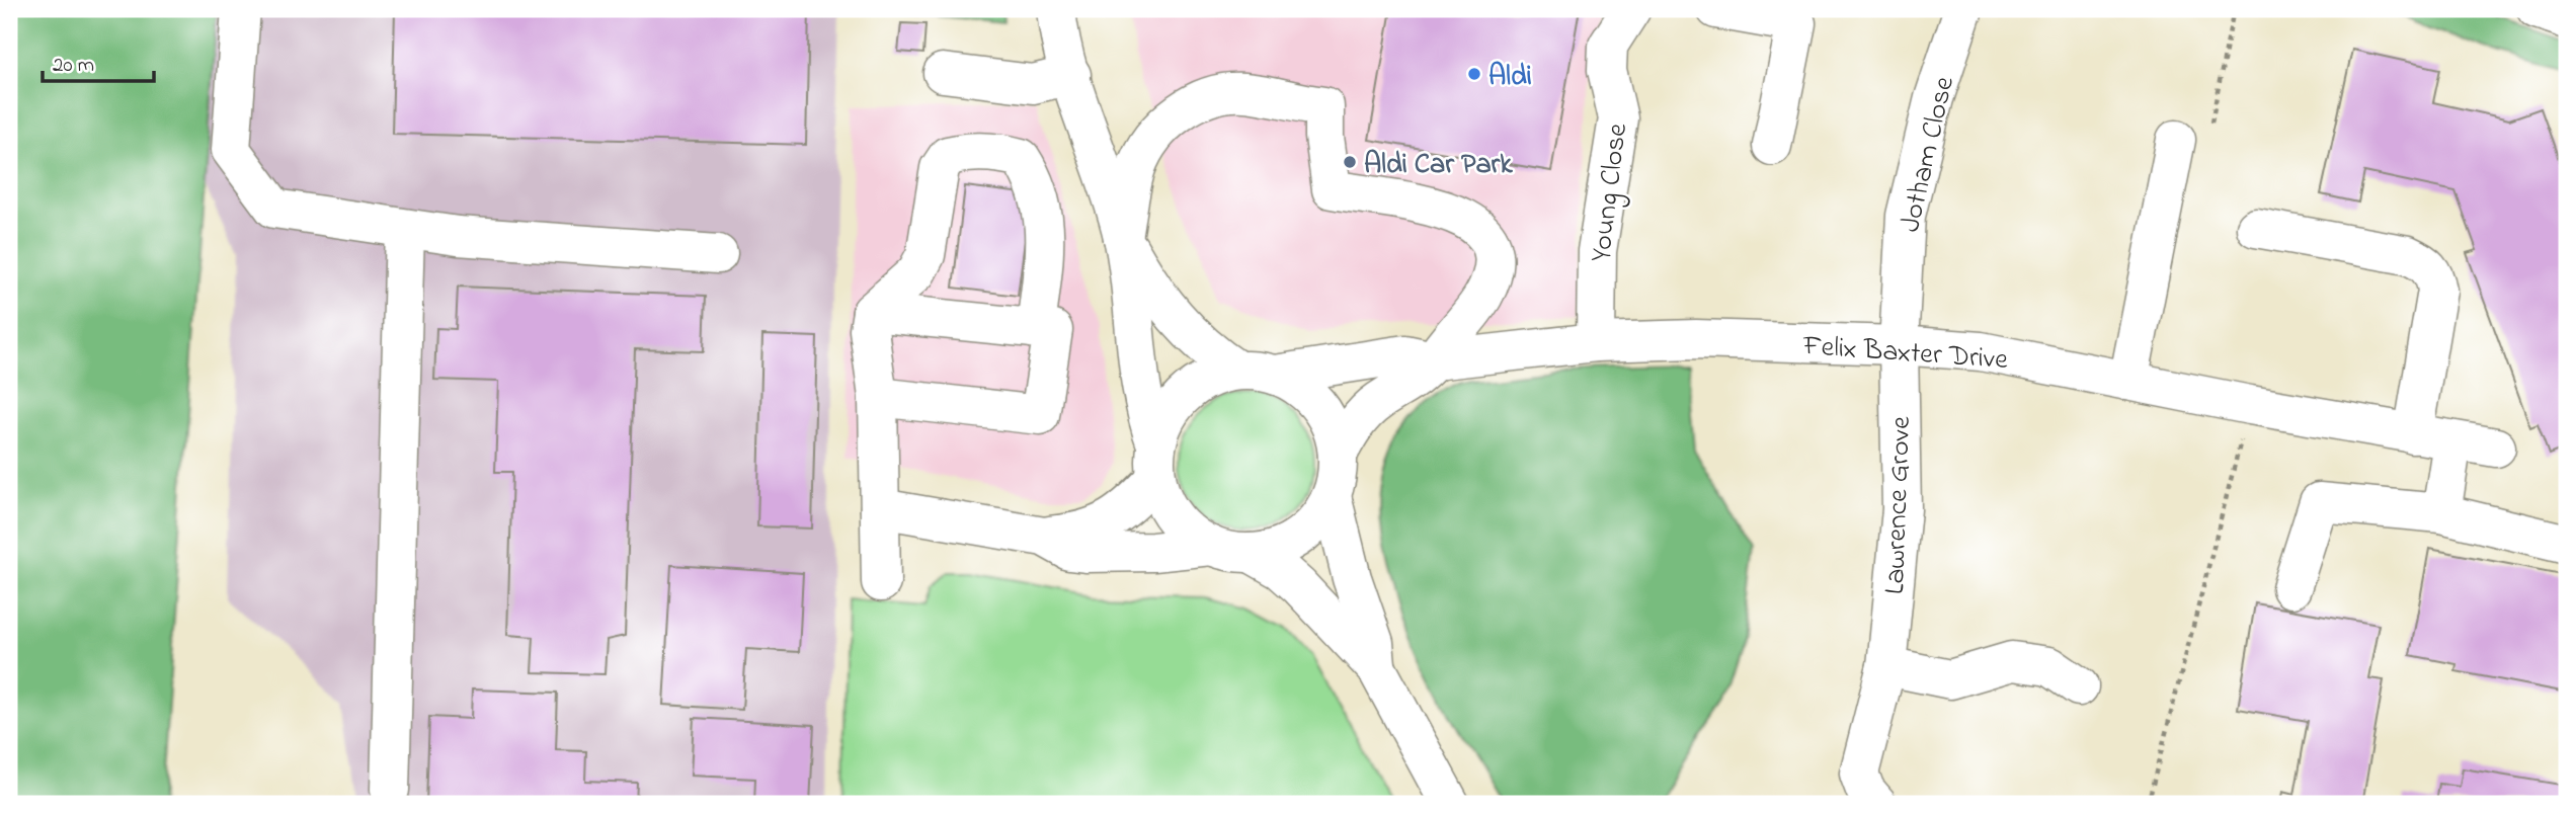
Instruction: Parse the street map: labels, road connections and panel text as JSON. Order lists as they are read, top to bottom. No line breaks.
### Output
{"streets":{"street":["Jotham Close","Young Close","Felix Baxter Drive","Lawrence Grove"]},"crossings":[["Jotham Close","Felix Baxter Drive"],["Jotham Close","Lawrence Grove"],["Young Close","Felix Baxter Drive"],["Felix Baxter Drive","Lawrence Grove"]],"places":["Aldi","Aldi Car Park"],"scale_bar":"20 m"}
